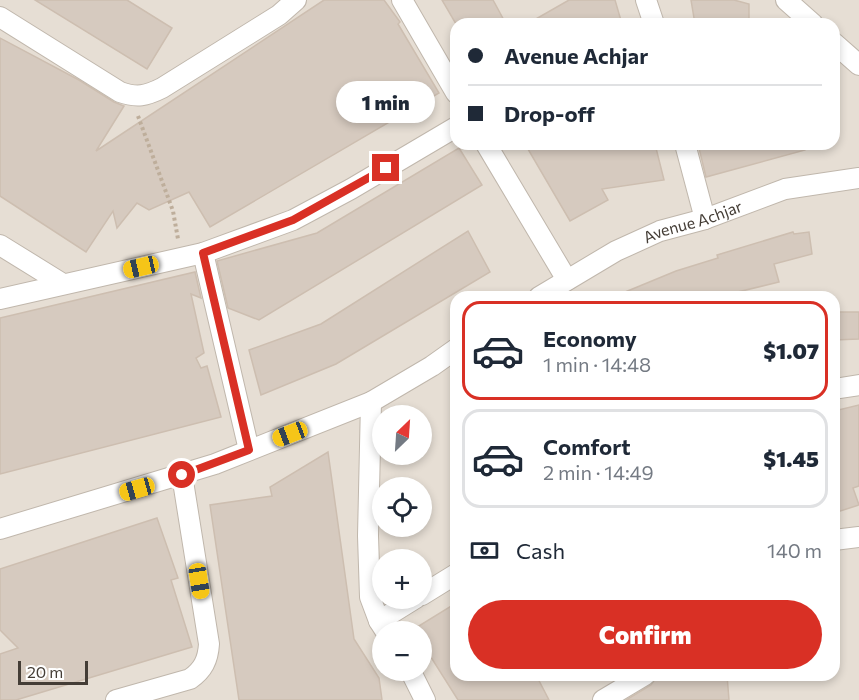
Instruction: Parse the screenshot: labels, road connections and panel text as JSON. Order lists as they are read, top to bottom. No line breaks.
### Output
{"streets":{"street":["Avenue Achjar"]},"scale_bar":"20 m","north":"top right","page":{"banner":["Avenue Achjar","Drop-off"],"bubble":"1 min","list":[{"name":"Economy","note":"1 min · 14:48","value":"$1.07"},{"name":"Comfort","note":"2 min · 14:49","value":"$1.45"}],"map_buttons":["+","−"],"pay":["Cash","140 m"],"buttons":"Confirm","scale":"20 m"}}
